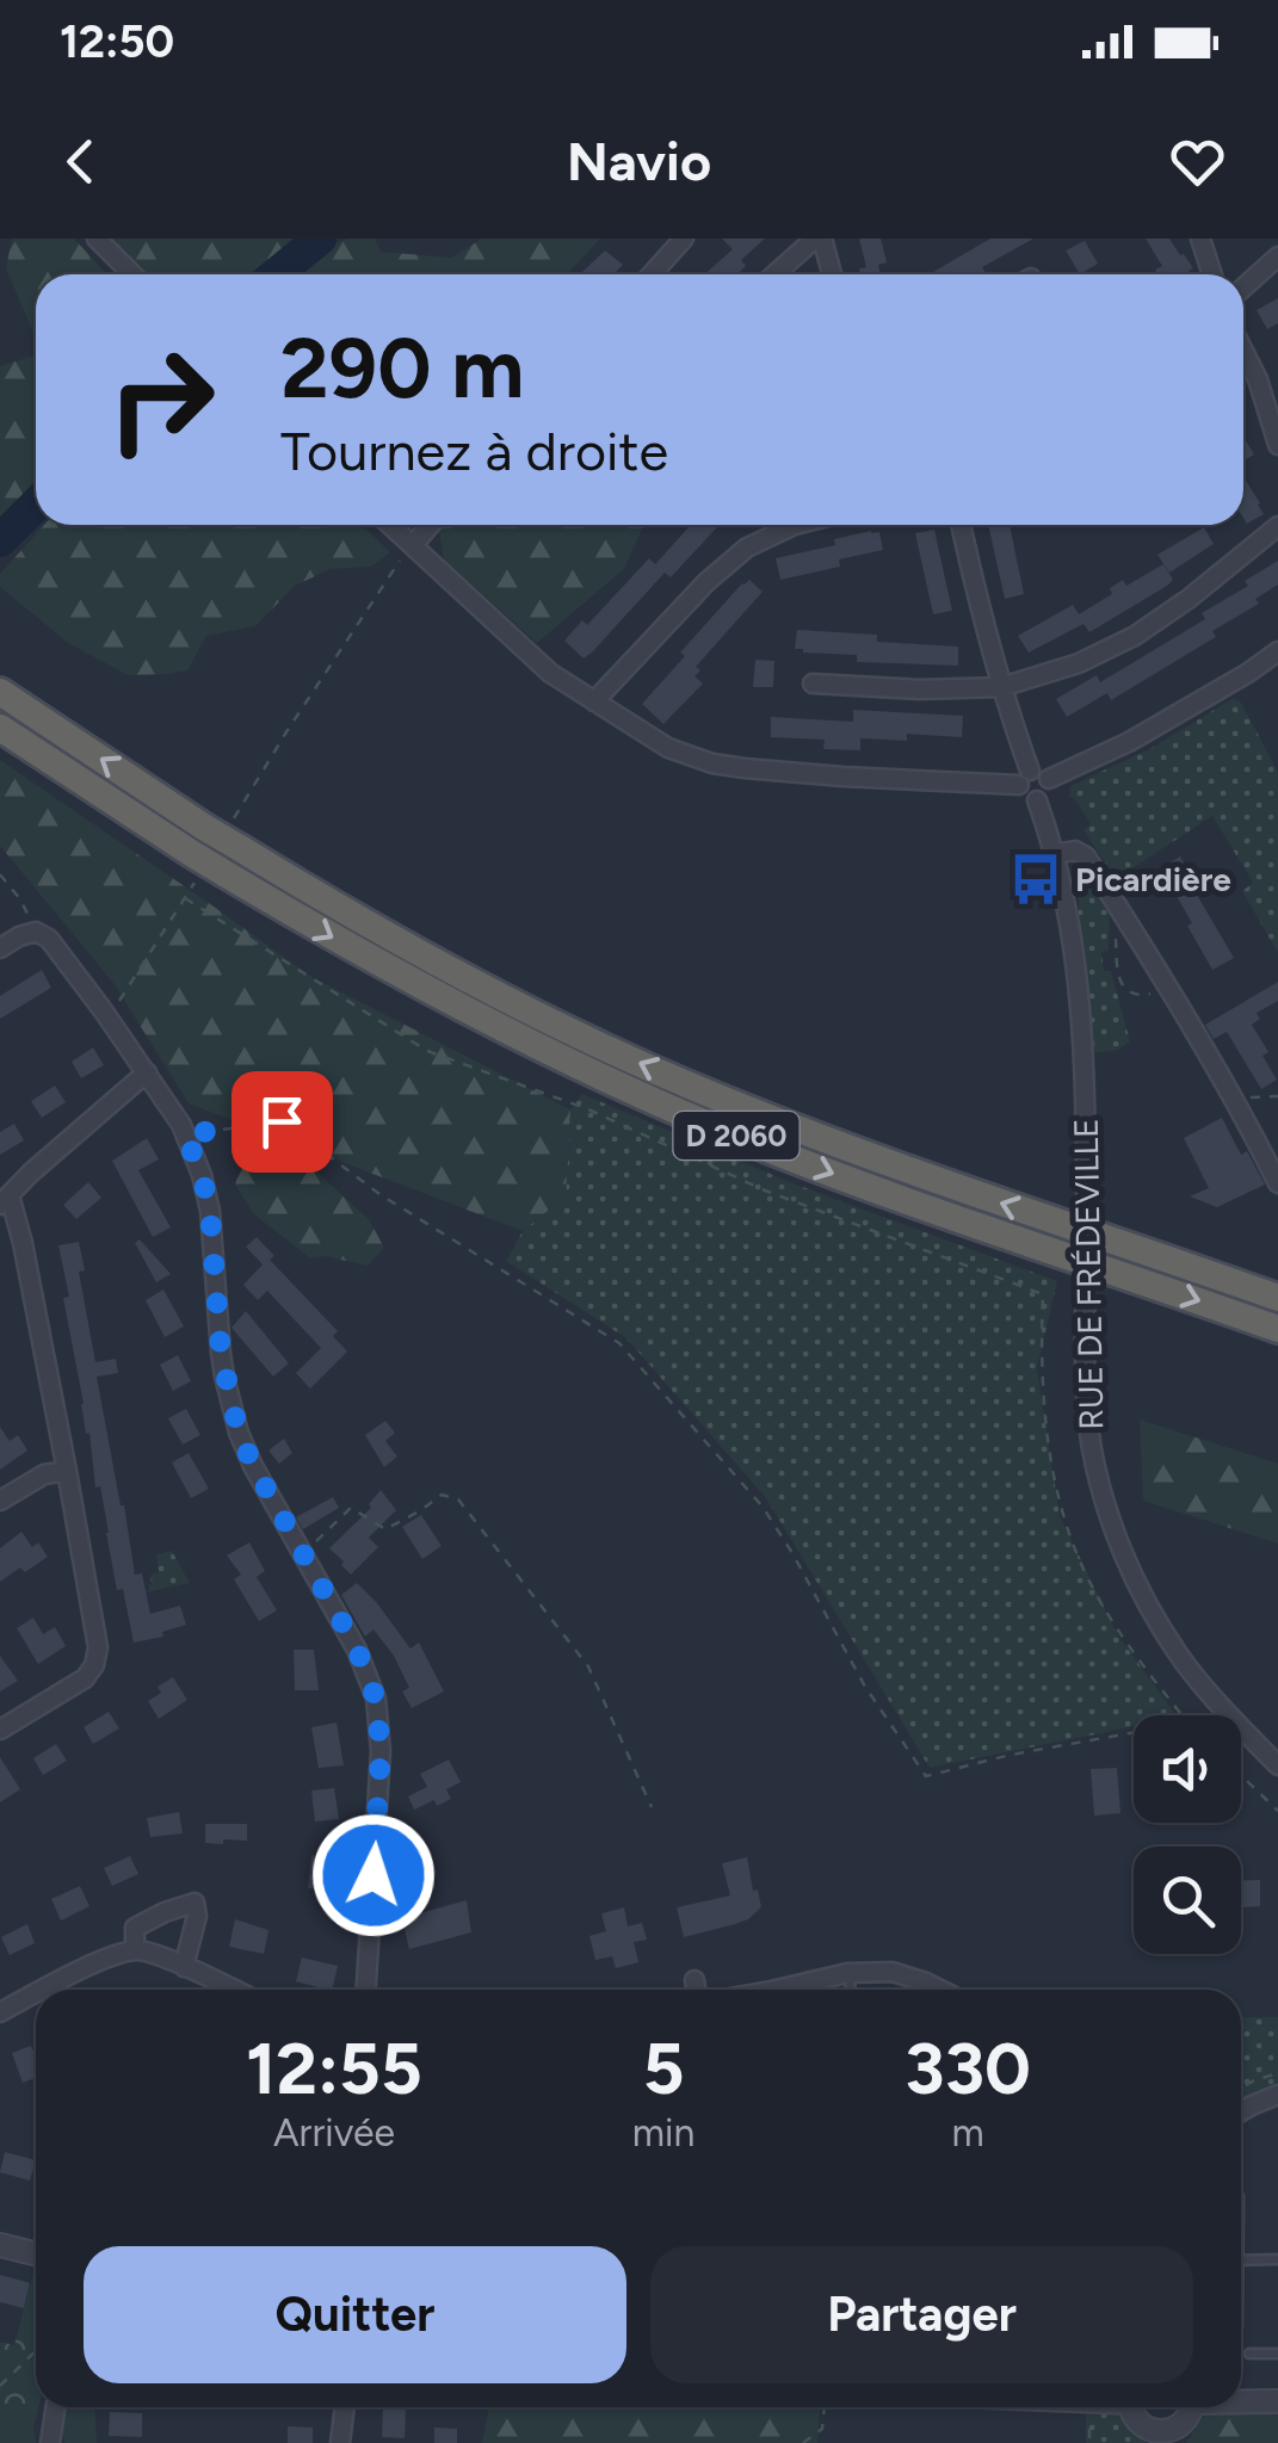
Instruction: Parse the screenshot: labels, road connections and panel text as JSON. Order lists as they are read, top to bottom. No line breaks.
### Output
{"streets":{"highway":["D 2060"],"street":["RUE DE FRÉDEVILLE"]},"places":{"bus stop":["Picardière"]},"page":{"status":"12:50","header":"Navio","turn":["290 m","Tournez à droite"],"eta":["12:55","Arrivée","5","min","330","m"],"buttons":["Quitter","Partager"]}}
